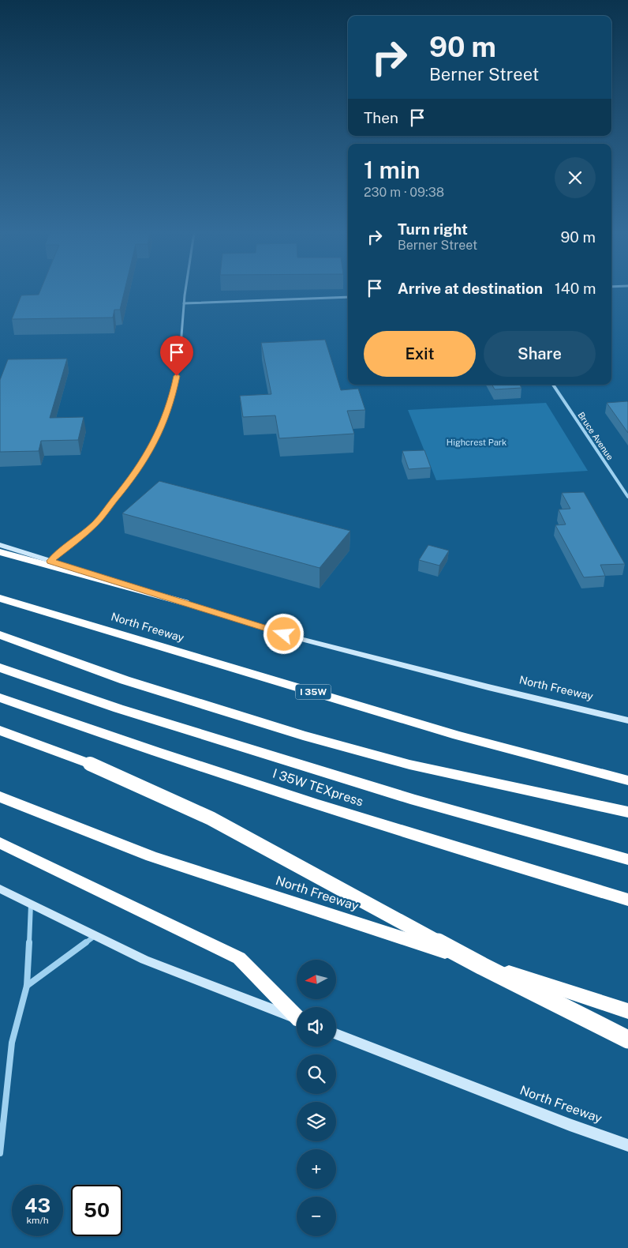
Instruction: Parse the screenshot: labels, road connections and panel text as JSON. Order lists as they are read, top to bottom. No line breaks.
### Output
{"streets":{"highway":["North Freeway","I 35W","I 35W TEXpress"],"street":["Bruce Avenue"]},"parks":["Highcrest Park"],"north":"left","page":{"turn":["90 m","Berner Street"],"then":"Then","heading":["1 min","230 m · 09:38"],"list":[{"name":"Turn right","note":"Berner Street","value":"90 m"},{"name":"Arrive at destination","value":"140 m"}],"buttons":["Exit","Share"],"map_buttons":["+","−"],"speed":"43 km/h","limit":"50"}}
